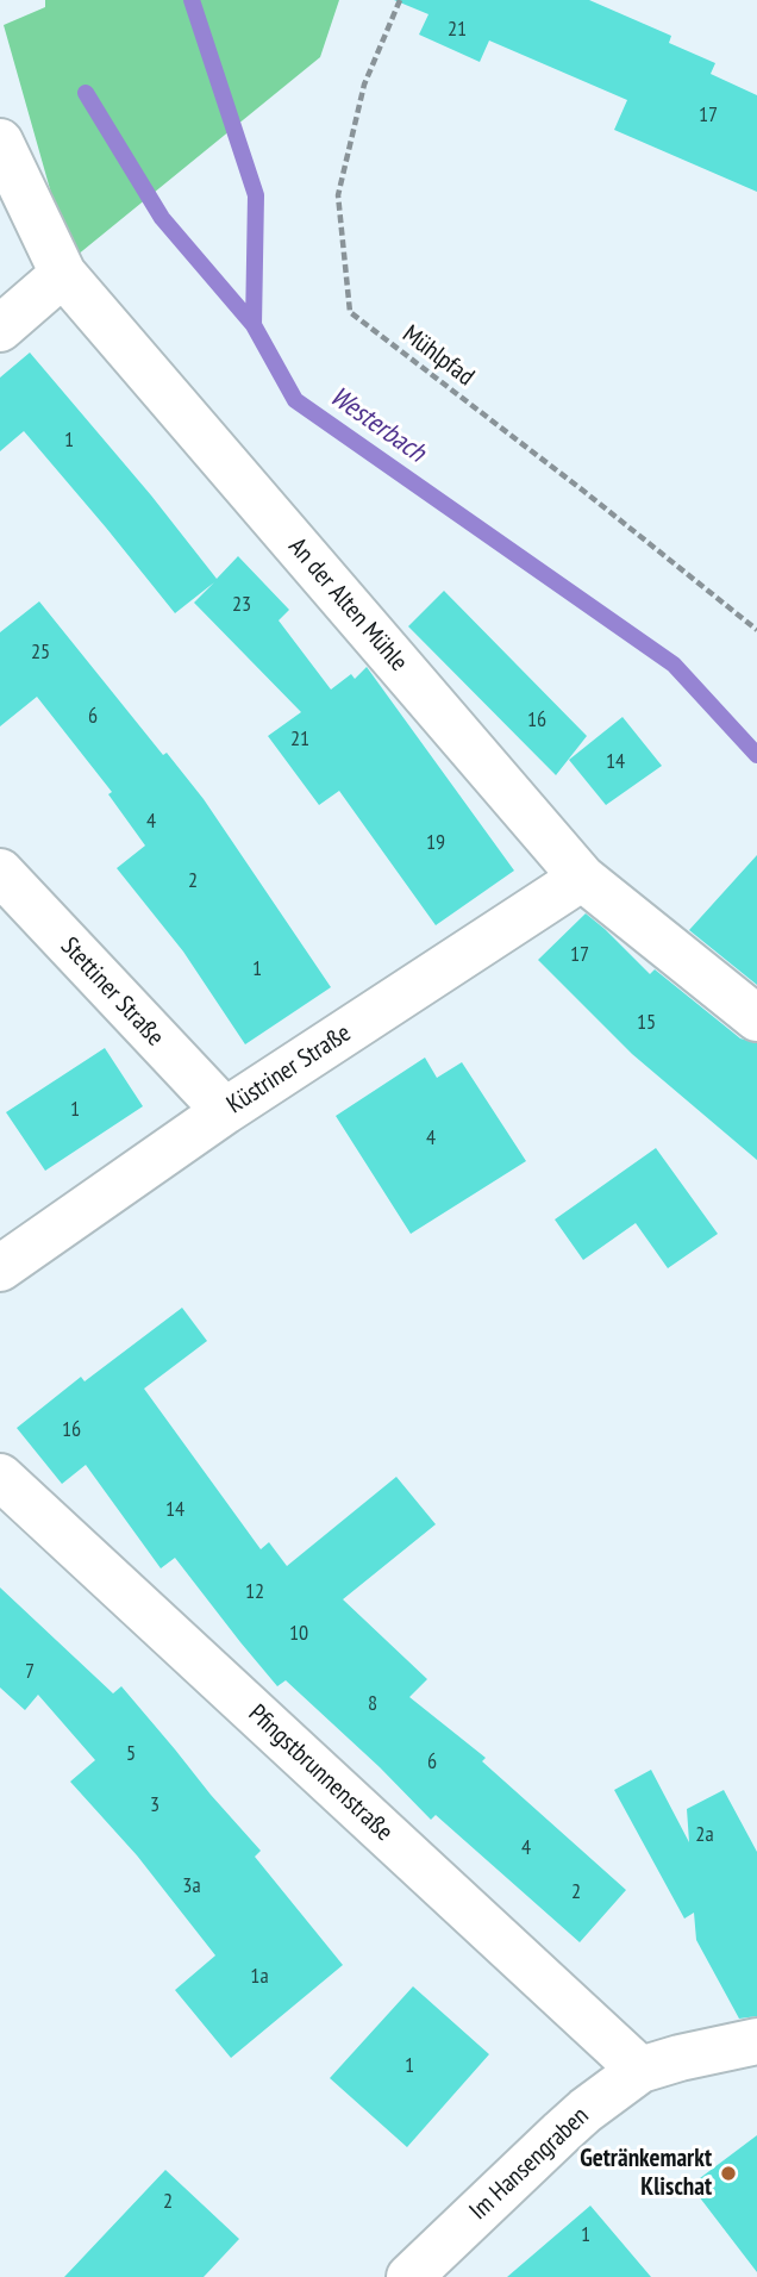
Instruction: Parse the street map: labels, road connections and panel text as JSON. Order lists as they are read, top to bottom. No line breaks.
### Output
{"streets":{"street":["An der Alten Mühle","Stettiner Straße","Küstriner Straße","Pfingstbrunnenstraße","Im Hansengraben"],"path":["Mühlpfad"]},"crossings":[["An der Alten Mühle","Küstriner Straße"],["Stettiner Straße","Küstriner Straße"],["Pfingstbrunnenstraße","Im Hansengraben"]],"water":["Westerbach"],"places":["Getränkemarkt Klischat"],"house_numbers":["21","17","1","23","25","6","16","21","14","4","19","2","17","1","15","1","4","16","14","12","10","7","8","5","6","3","2a","4","3a","2","1a","1","2","1"]}
